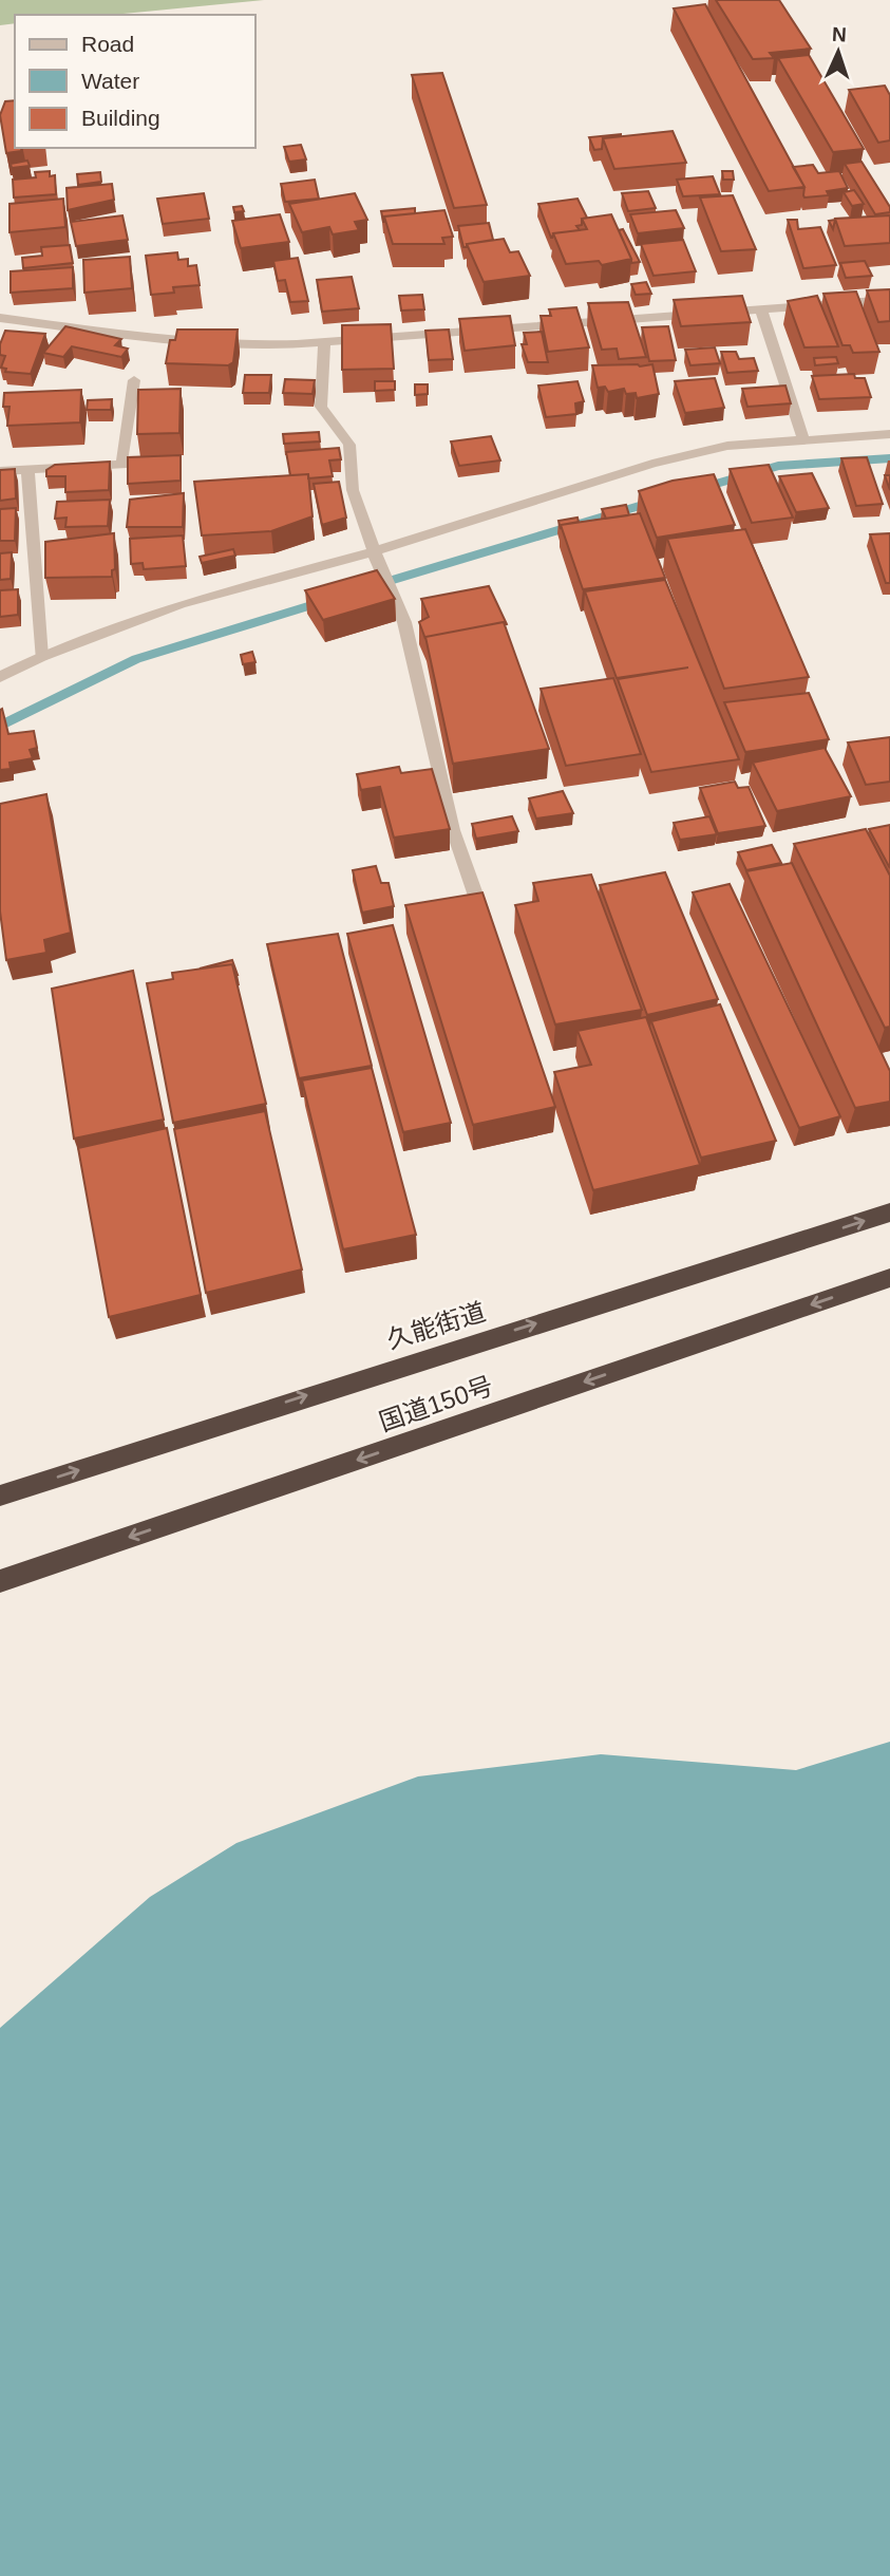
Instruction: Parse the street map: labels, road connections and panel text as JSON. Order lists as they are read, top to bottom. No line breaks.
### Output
{"streets":{"highway":["久能街道","国道150号"]},"one_way":["久能街道","国道150号"],"legend":["Road","Water","Building"],"north":"top"}
